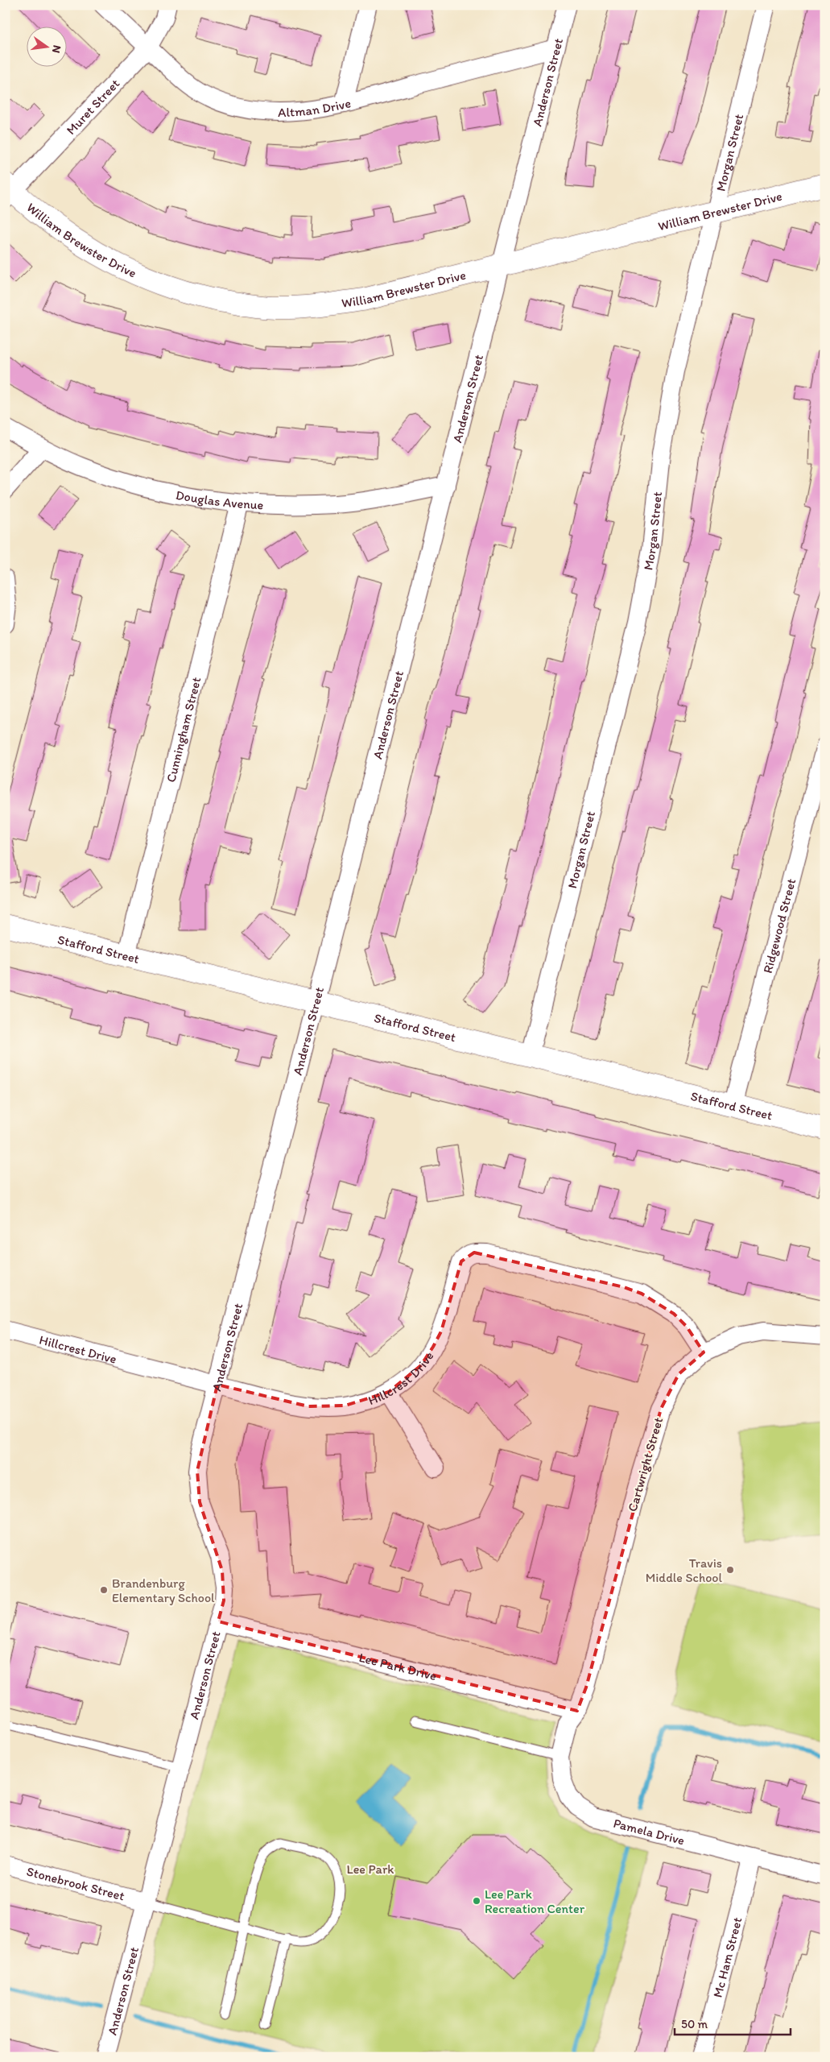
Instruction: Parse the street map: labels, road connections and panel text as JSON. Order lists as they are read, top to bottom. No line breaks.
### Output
{"streets":{"street":["Anderson Street","Muret Street","Altman Drive","Morgan Street","William Brewster Drive","Douglas Avenue","Cunningham Street","Ridgewood Street","Stafford Street","Hillcrest Drive","Cartwright Street","Lee Park Drive","Pamela Drive","Stonebrook Street","Mc Ham Street"]},"crossings":[["Anderson Street","Altman Drive"],["Anderson Street","William Brewster Drive"],["Anderson Street","Douglas Avenue"],["Anderson Street","Stafford Street"],["Anderson Street","Hillcrest Drive"],["Anderson Street","Lee Park Drive"],["Anderson Street","Stonebrook Street"],["Muret Street","Altman Drive"],["Muret Street","William Brewster Drive"],["Morgan Street","William Brewster Drive"],["Morgan Street","Stafford Street"],["Douglas Avenue","Cunningham Street"],["Cunningham Street","Stafford Street"],["Ridgewood Street","Stafford Street"],["Hillcrest Drive","Cartwright Street"],["Cartwright Street","Lee Park Drive"],["Cartwright Street","Pamela Drive"],["Lee Park Drive","Pamela Drive"],["Pamela Drive","Mc Ham Street"]],"parks":["Lee Park"],"places":["Travis Middle School","Brandenburg Elementary School","Lee Park Recreation Center"],"scale_bar":"50 m","north":"right"}
